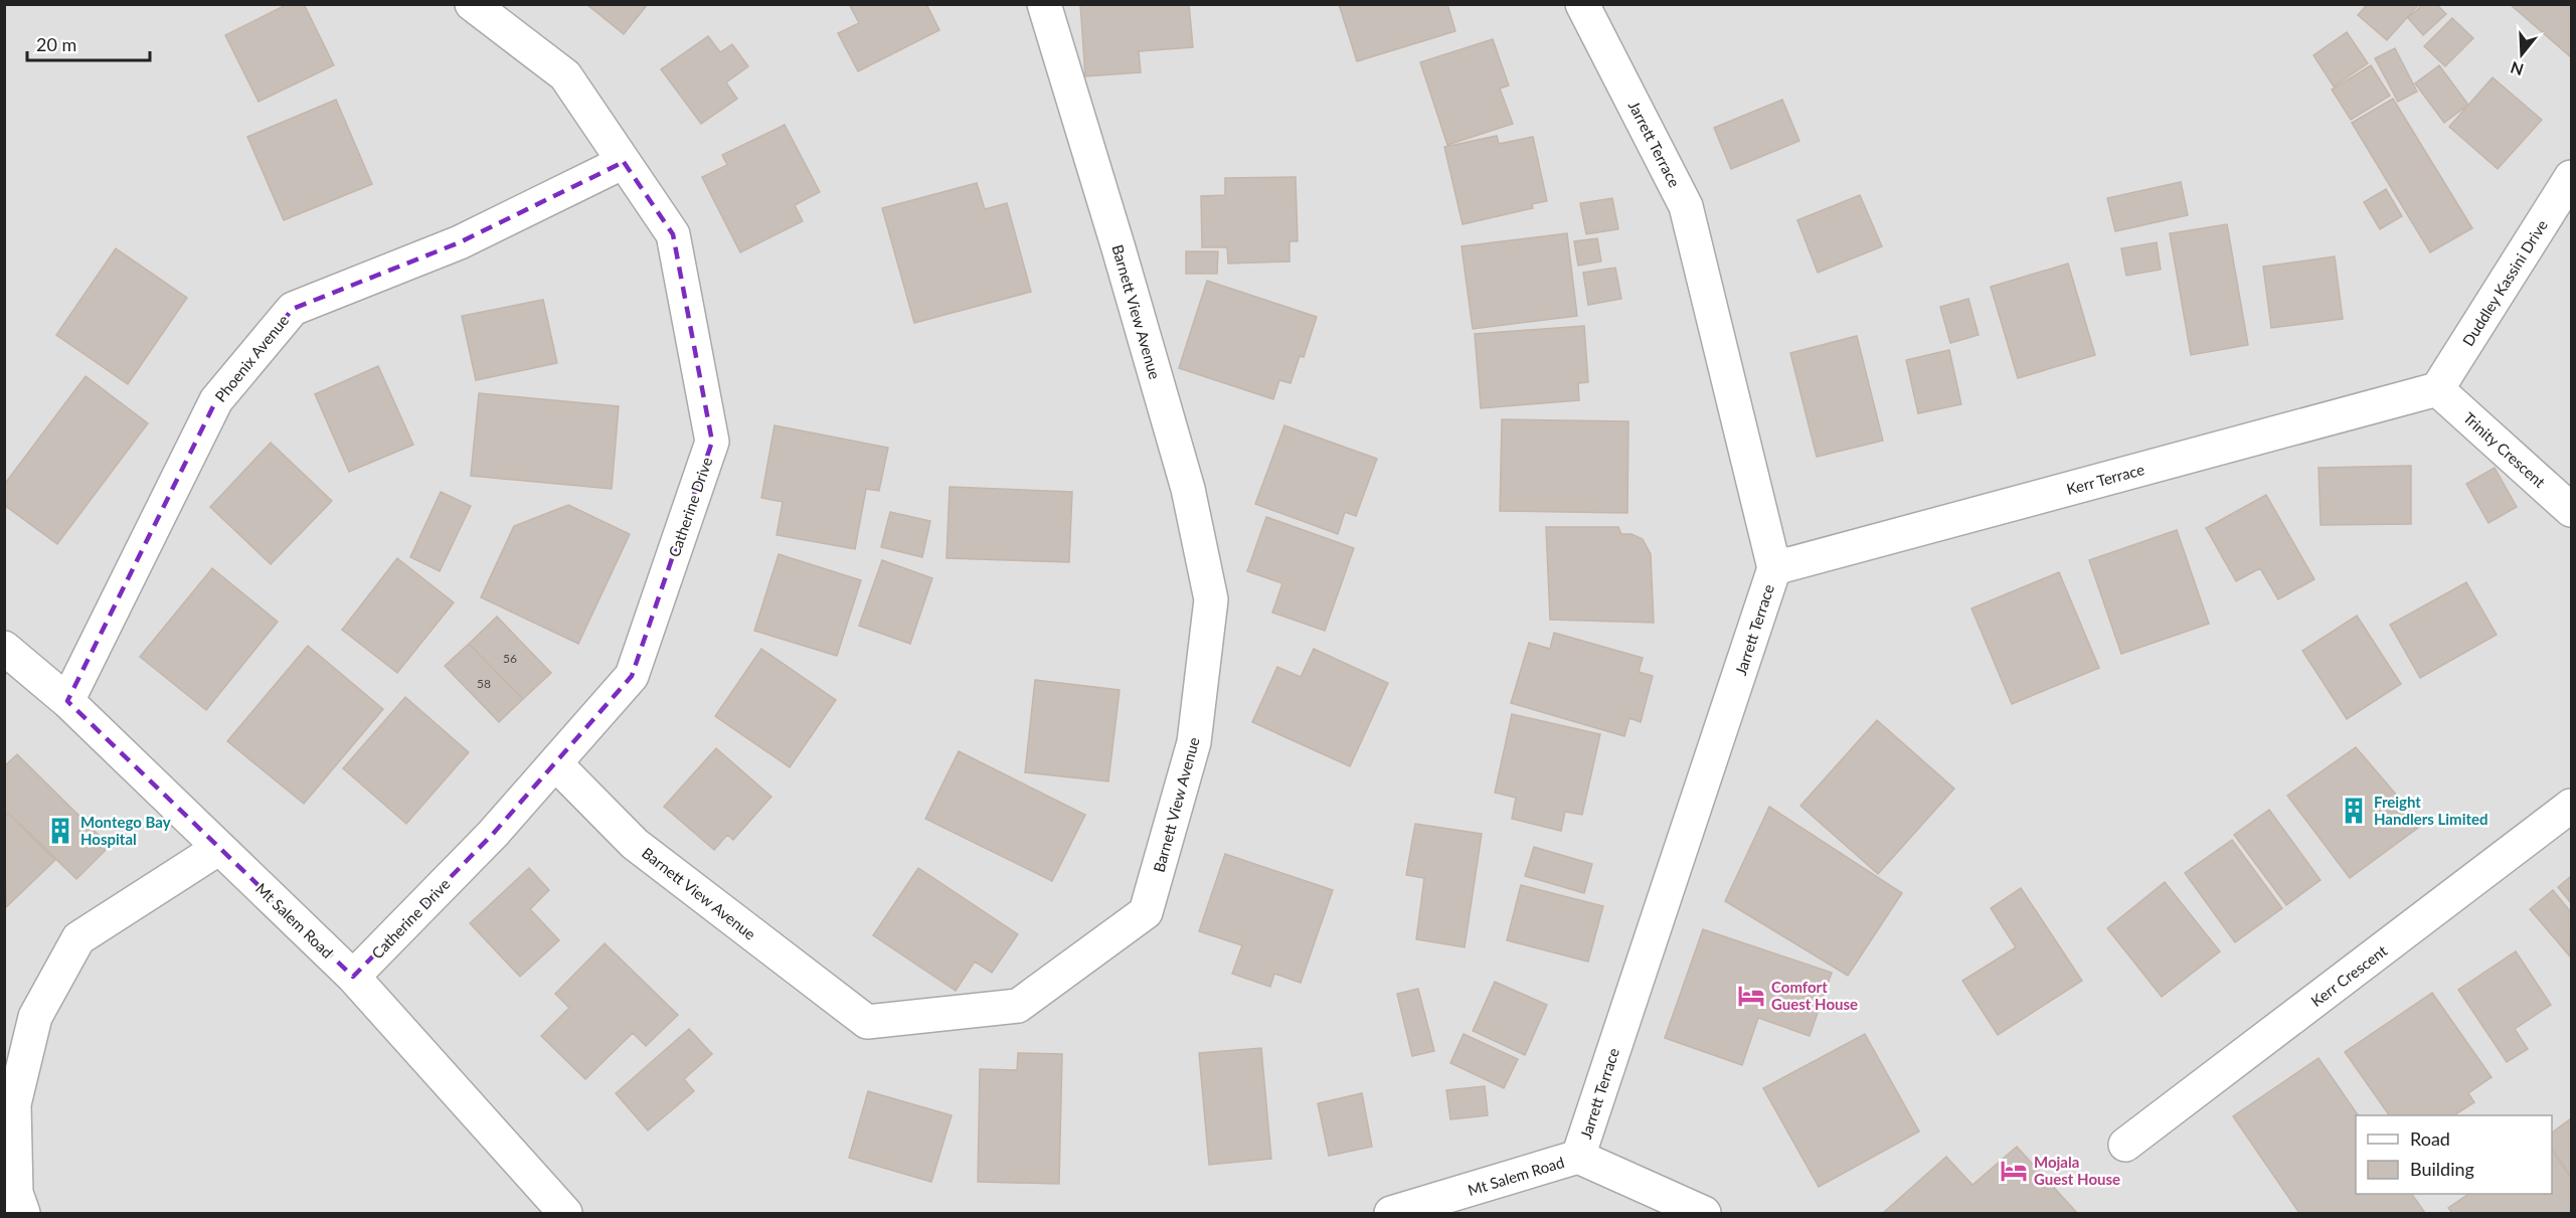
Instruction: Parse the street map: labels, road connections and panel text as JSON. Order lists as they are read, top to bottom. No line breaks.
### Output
{"streets":{"street":["Jarrett Terrace","Duddley Kassini Drive","Barnett View Avenue","Phoenix Avenue","Trinity Crescent","Kerr Terrace","Catherine Drive","Mt Salem Road","Kerr Crescent"]},"crossings":[["Jarrett Terrace","Kerr Terrace"],["Jarrett Terrace","Mt Salem Road"],["Duddley Kassini Drive","Trinity Crescent"],["Duddley Kassini Drive","Kerr Terrace"],["Barnett View Avenue","Catherine Drive"],["Phoenix Avenue","Catherine Drive"],["Phoenix Avenue","Mt Salem Road"],["Trinity Crescent","Kerr Terrace"],["Catherine Drive","Mt Salem Road"]],"places":{"building":["Freight Handlers Limited","Montego Bay Hospital"],"hotel":["Comfort Guest House","Mojala Guest House"]},"house_numbers":["56","58"],"legend":["Road","Building"],"scale_bar":"20 m","north":"bottom"}
